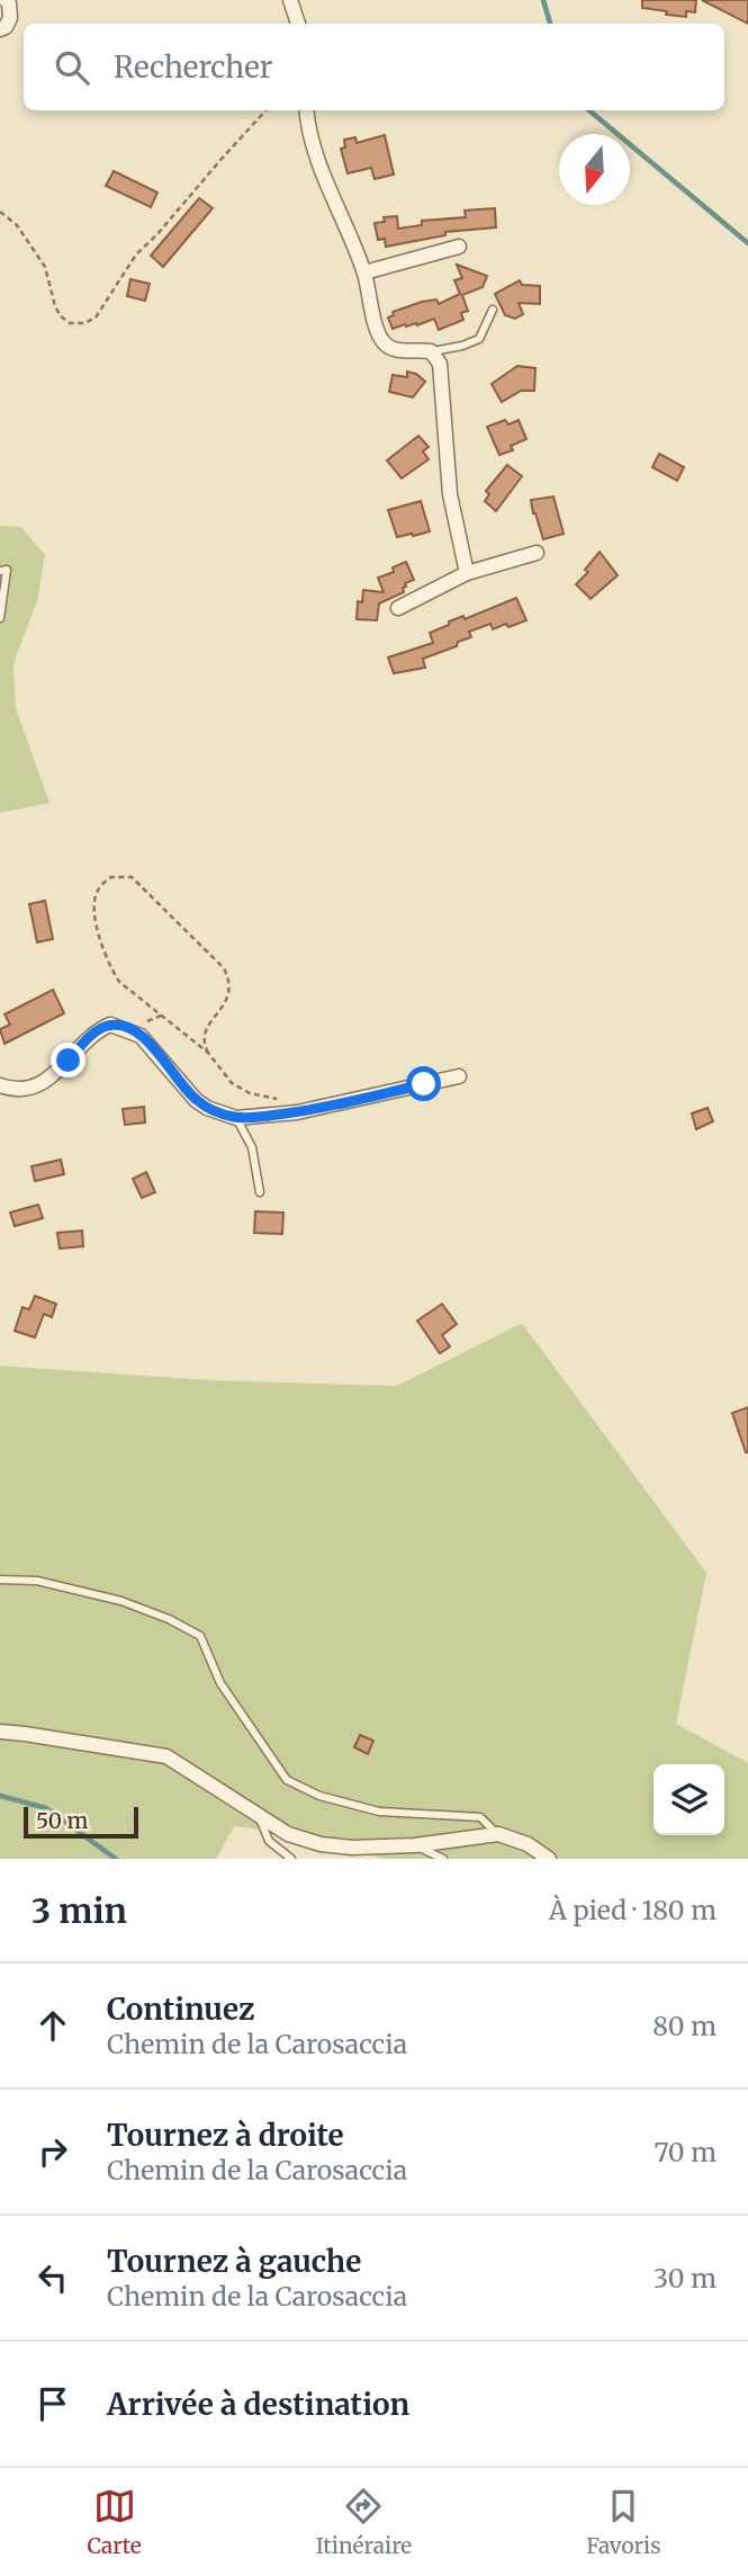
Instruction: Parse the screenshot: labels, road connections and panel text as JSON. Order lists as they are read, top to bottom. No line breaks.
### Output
{"scale_bar":"50 m","north":"bottom","page":{"search":"Rechercher","scale":"50 m","heading":["3 min","À pied · 180 m"],"list":[["Continuez","Chemin de la Carosaccia","80 m"],["Tournez à droite","Chemin de la Carosaccia","70 m"],["Tournez à gauche","Chemin de la Carosaccia","30 m"],"Arrivée à destination"],"nav":["Carte","Itinéraire","Favoris"]}}
